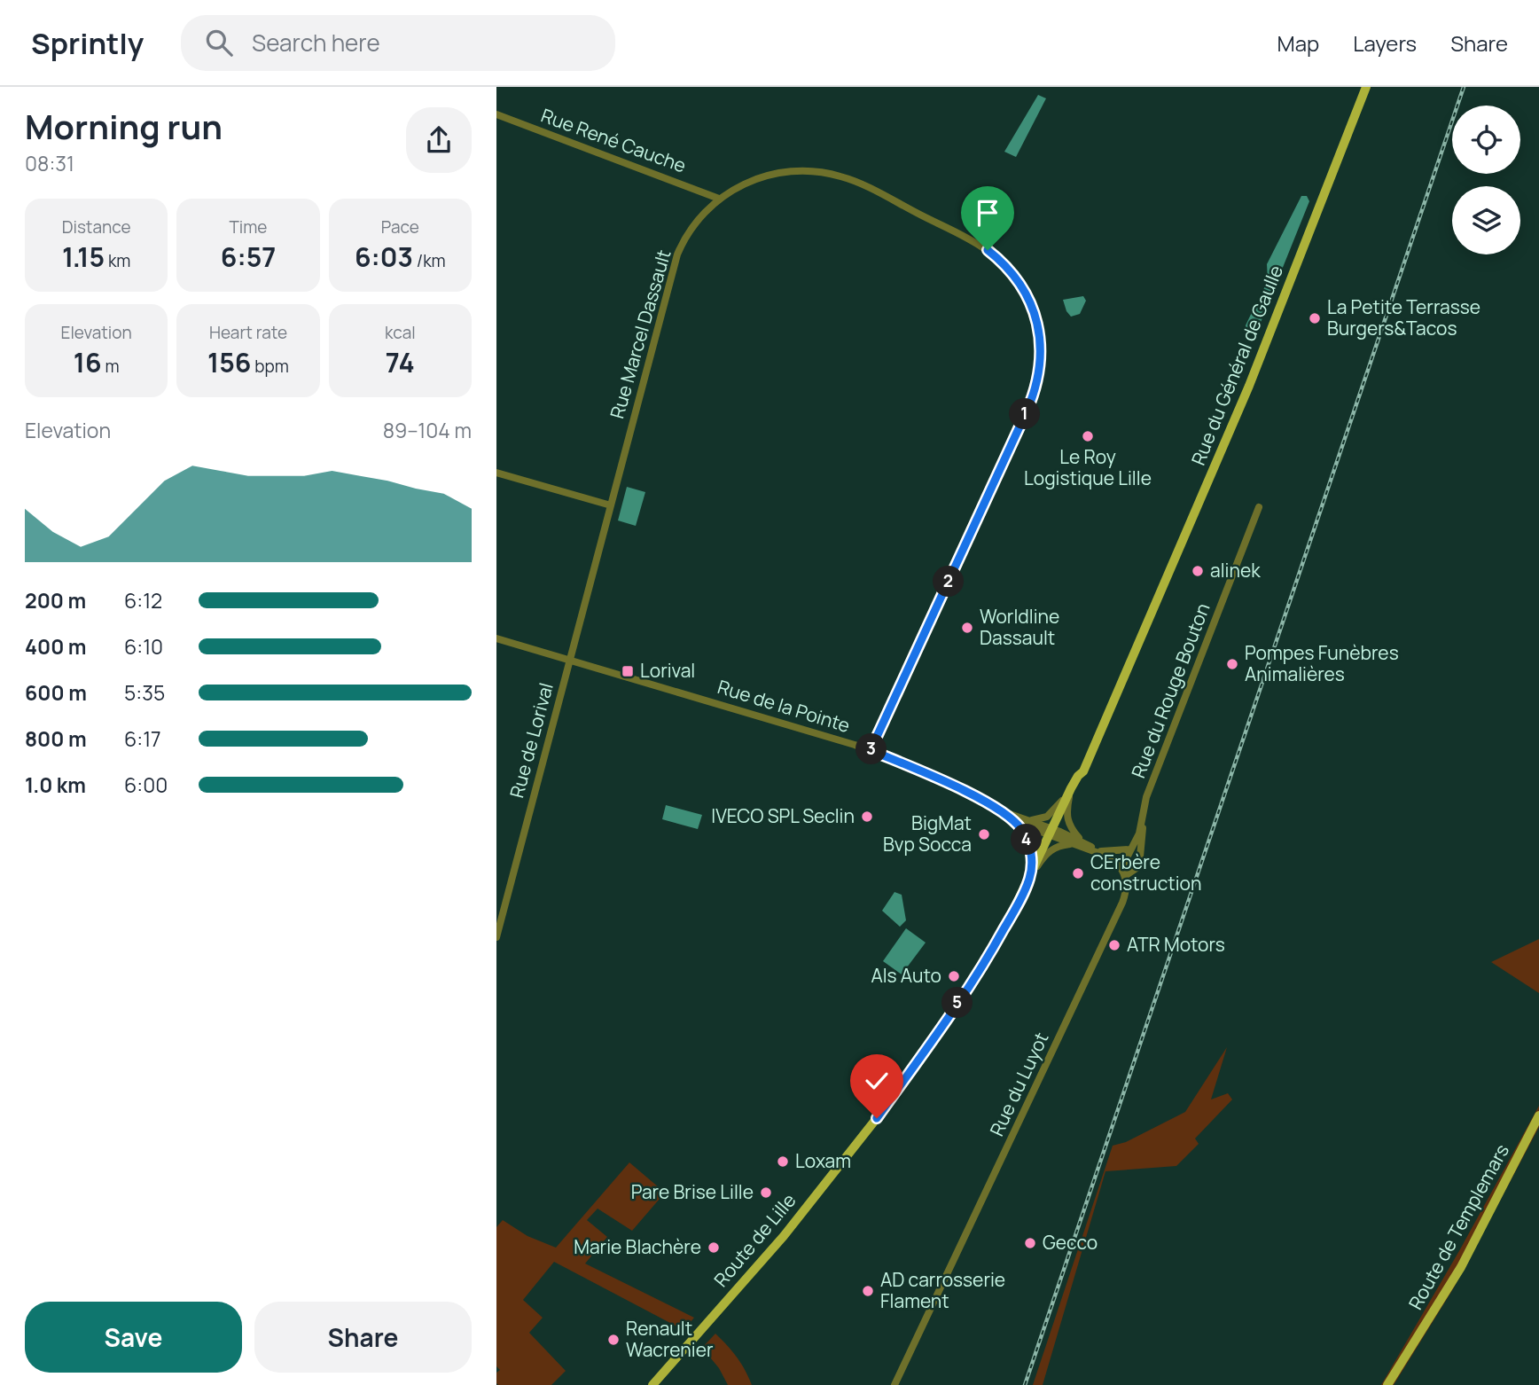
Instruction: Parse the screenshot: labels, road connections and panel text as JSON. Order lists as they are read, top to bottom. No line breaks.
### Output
{"streets":{"main road":["Rue du Général de Gaulle","Route de Templemars","Route de Lille"],"street":["Rue René Cauche","Rue Marcel Dassault","Rue du Rouge Bouton","Rue de la Pointe","Rue de Lorival","Rue du Luyot"]},"crossings":[["Rue René Cauche","Rue Marcel Dassault"],["Rue Marcel Dassault","Rue de la Pointe"],["Rue Marcel Dassault","Rue de Lorival"],["Rue du Général de Gaulle","Rue de la Pointe"],["Rue du Général de Gaulle","Route de Lille"],["Rue de la Pointe","Rue de Lorival"],["Rue de la Pointe","Route de Lille"]],"places":{"other":["La Petite Terrasse Burgers&Tacos","Le Roy Logistique Lille","alinek","Worldline Dassault","Pompes Funèbres Animalières","IVECO SPL Seclin","BigMat Bvp Socca","CErbère construction","ATR Motors","Als Auto","Loxam","Pare Brise Lille","Gecco","Marie Blachère","AD carrosserie Flament","Renault Wacrenier"],"transit":["Lorival"]},"page":{"header":"Sprintly","search":"Search here","nav":["Map","Layers","Share"],"heading":["Morning run","08:31"],"stats":[["Distance","1.15 km"],["Time","6:57"],["Pace","6:03 /km"],["Elevation","16 m"],["Heart rate","156 bpm"],["kcal","74"]],"pins":["1","2","3","4","5"],"chart":["Elevation","89–104 m"],"list":[{"name":"200 m","note":"6:12"},{"name":"400 m","note":"6:10"},{"name":"600 m","note":"5:35"},{"name":"800 m","note":"6:17"},{"name":"1.0 km","note":"6:00"}],"buttons":["Save","Share"]}}
